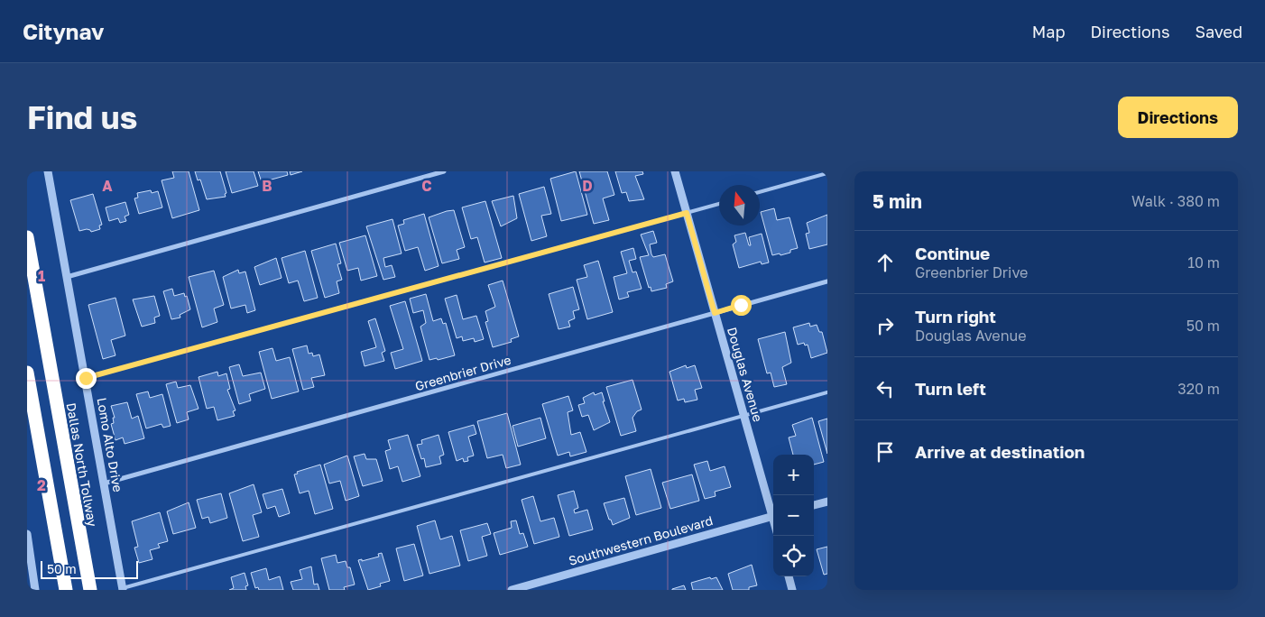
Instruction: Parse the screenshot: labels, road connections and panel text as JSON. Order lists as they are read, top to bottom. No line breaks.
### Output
{"streets":{"highway":["Dallas North Tollway"],"street":["Greenbrier Drive","Douglas Avenue","Lomo Alto Drive","Southwestern Boulevard"]},"crossings":[["Greenbrier Drive","Douglas Avenue"],["Greenbrier Drive","Lomo Alto Drive"]],"scale_bar":"50 m","north":"top","page":{"header":"Citynav","nav":["Map","Directions","Saved"],"buttons":"Directions","title":"Find us","heading":["5 min","Walk · 380 m"],"list":[["Continue","Greenbrier Drive","10 m"],["Turn right","Douglas Avenue","50 m"],["Turn left","320 m"],"Arrive at destination"],"map_buttons":["+","−"],"scale":"50 m"},"grid":{"columns":["A","B","C","D"],"rows":["1","2"]}}
